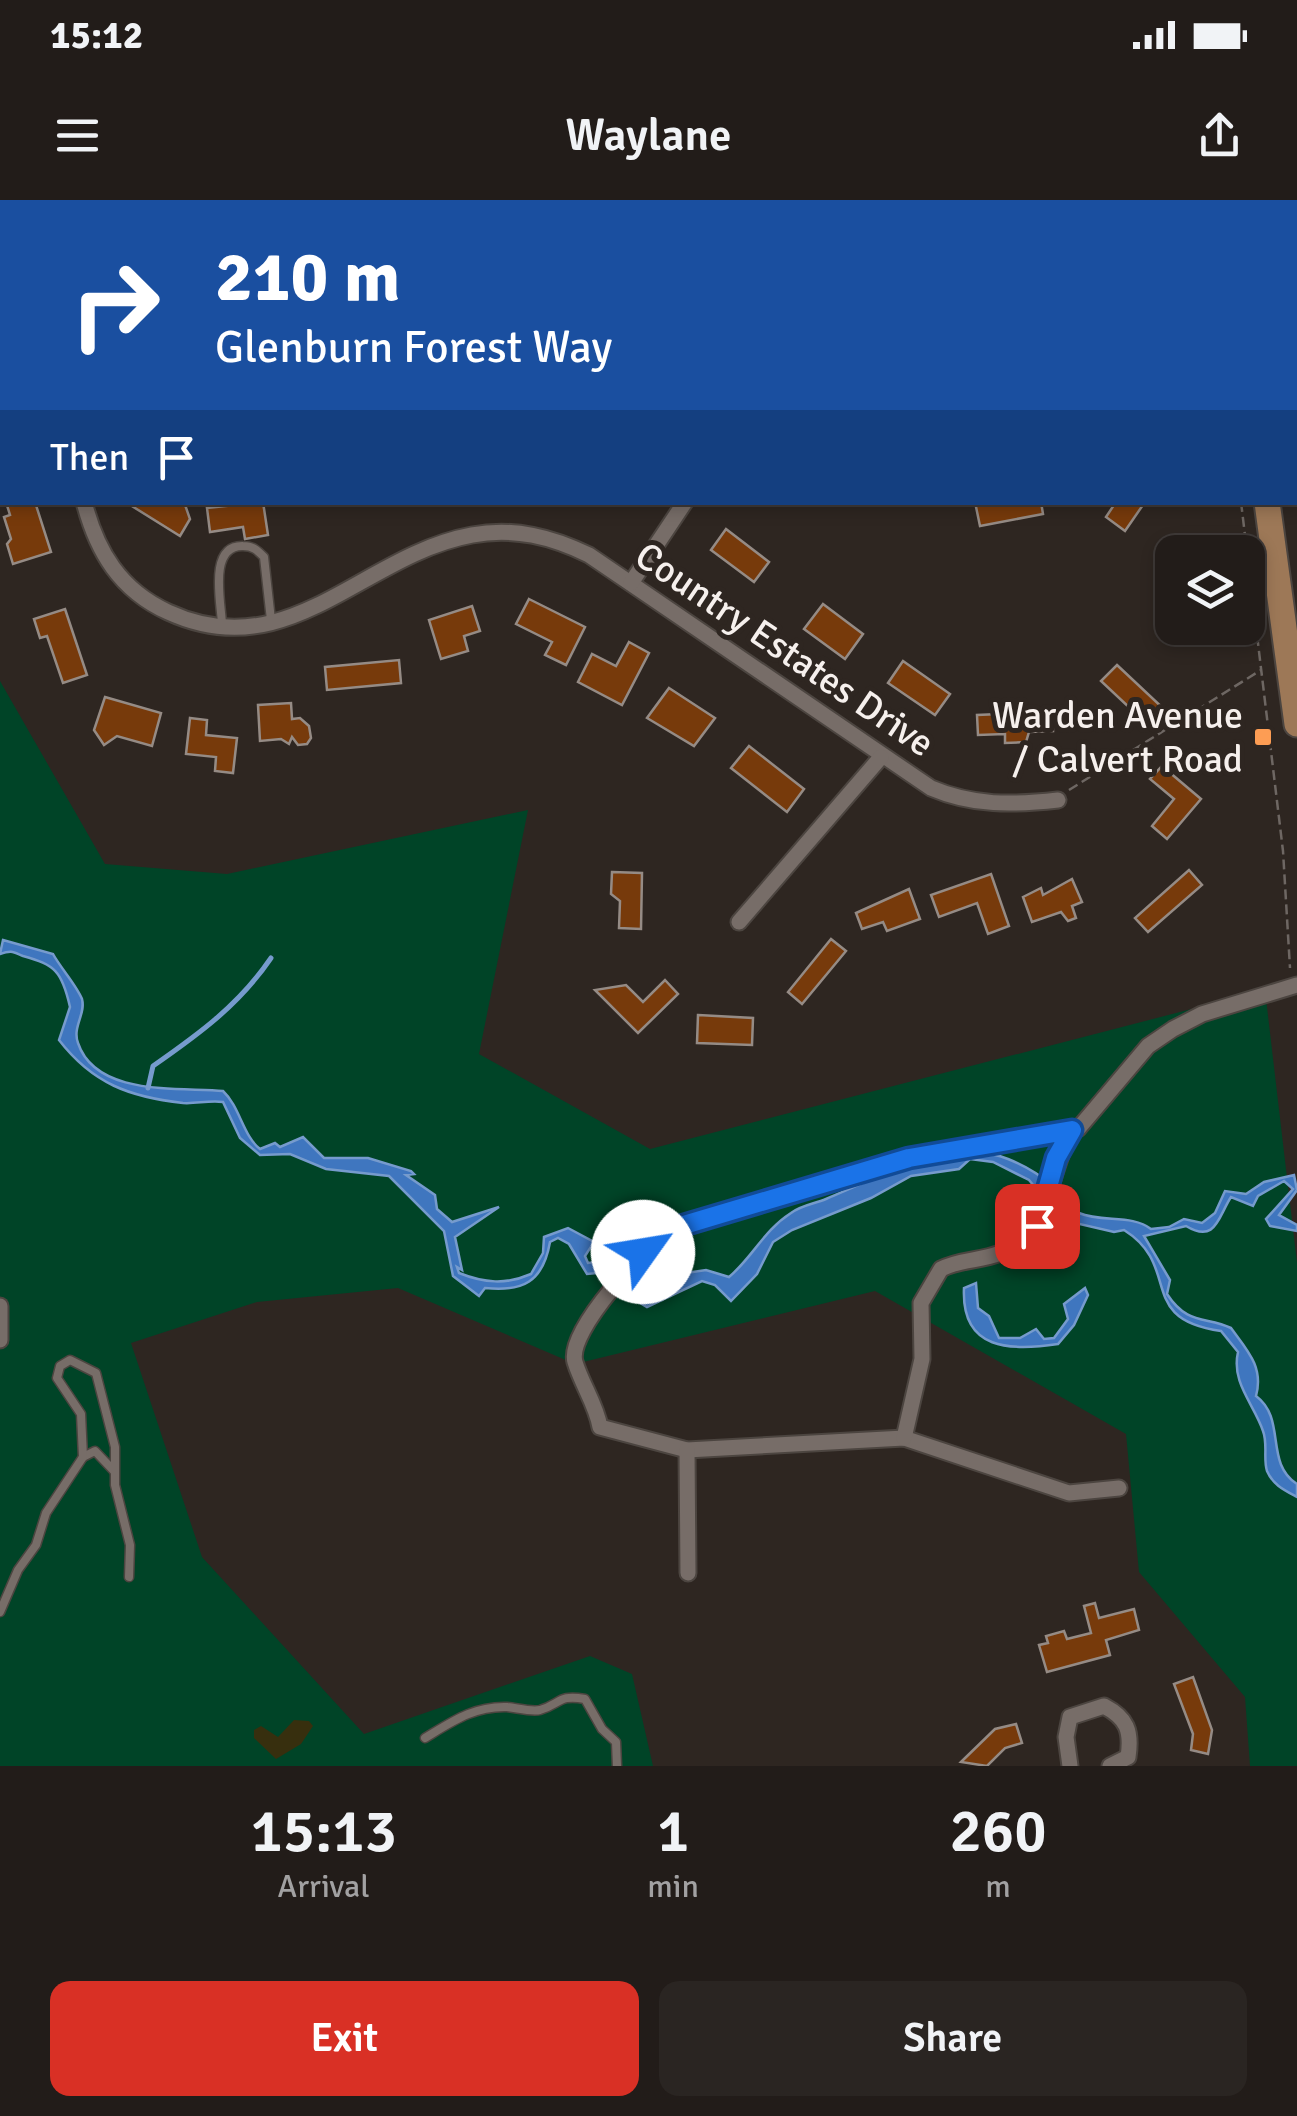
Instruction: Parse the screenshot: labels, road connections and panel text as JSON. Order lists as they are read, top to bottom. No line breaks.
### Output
{"streets":{"street":["Country Estates Drive"]},"places":{"transit":["Warden Avenue / Calvert Road"]},"page":{"status":"15:12","header":"Waylane","turn":["210 m","Glenburn Forest Way"],"then":"Then","eta":["15:13","Arrival","1","min","260","m"],"buttons":["Exit","Share"]}}
